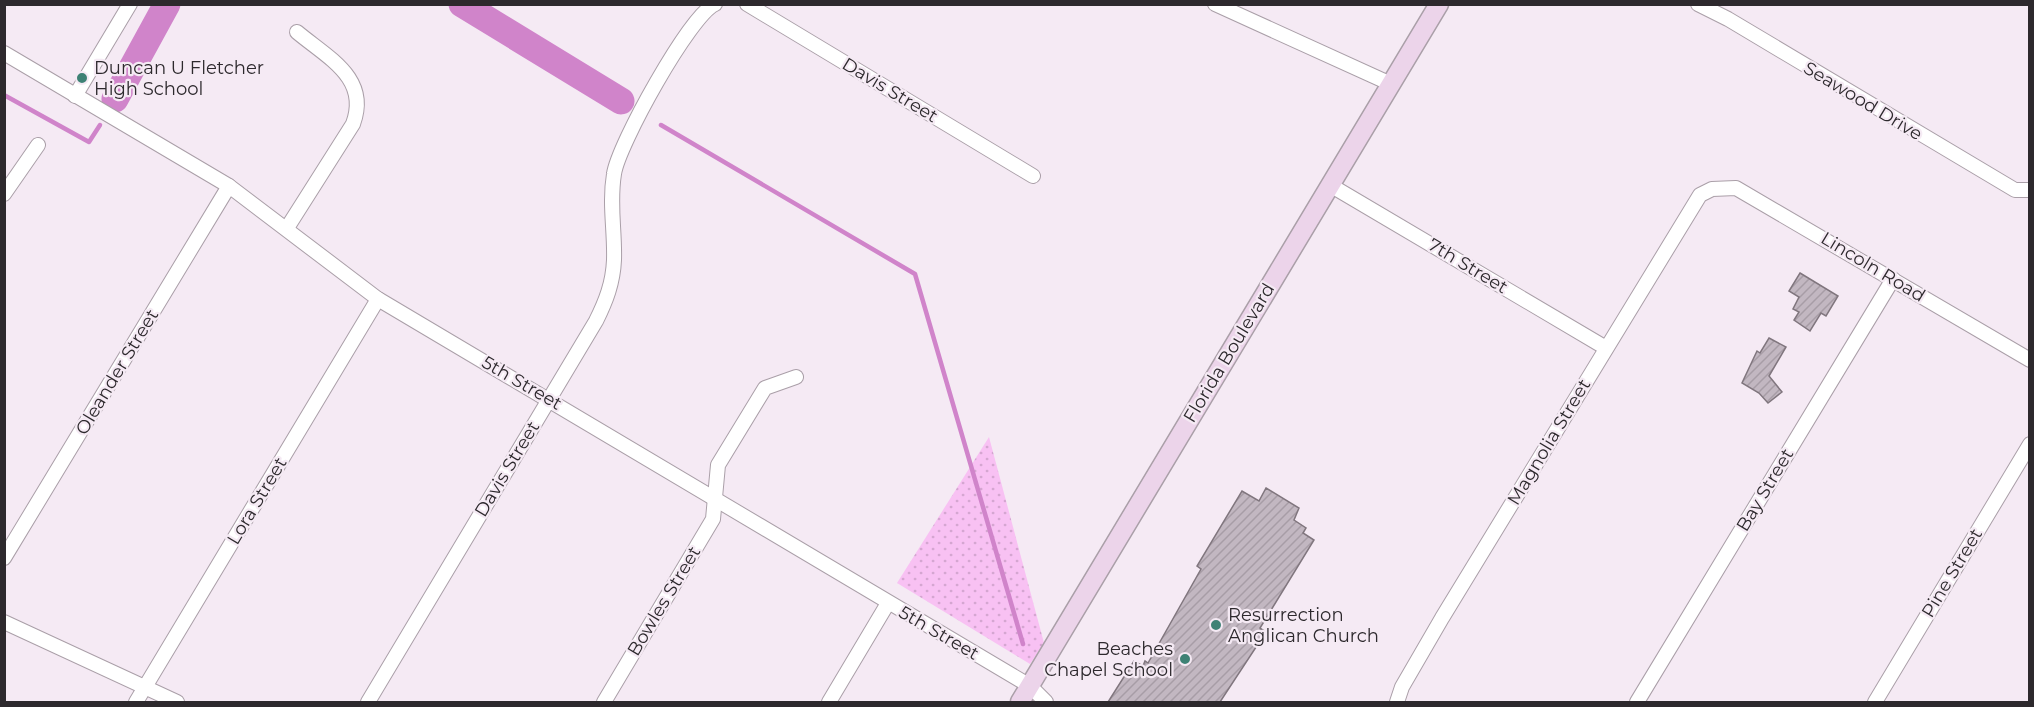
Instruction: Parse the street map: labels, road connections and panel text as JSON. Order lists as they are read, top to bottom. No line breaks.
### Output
{"streets":{"street":["Davis Street","Seawood Drive","7th Street","Lincoln Road","Florida Boulevard","Oleander Street","5th Street","Magnolia Street","Bay Street","Lora Street","Pine Street","Bowles Street"]},"crossings":[["Davis Street","5th Street"],["7th Street","Florida Boulevard"],["7th Street","Magnolia Street"],["Lincoln Road","Magnolia Street"],["Lincoln Road","Bay Street"],["Florida Boulevard","5th Street"],["Oleander Street","5th Street"],["5th Street","Lora Street"],["5th Street","Bowles Street"]],"places":["Duncan U Fletcher High School","Resurrection Anglican Church","Beaches Chapel School"]}
